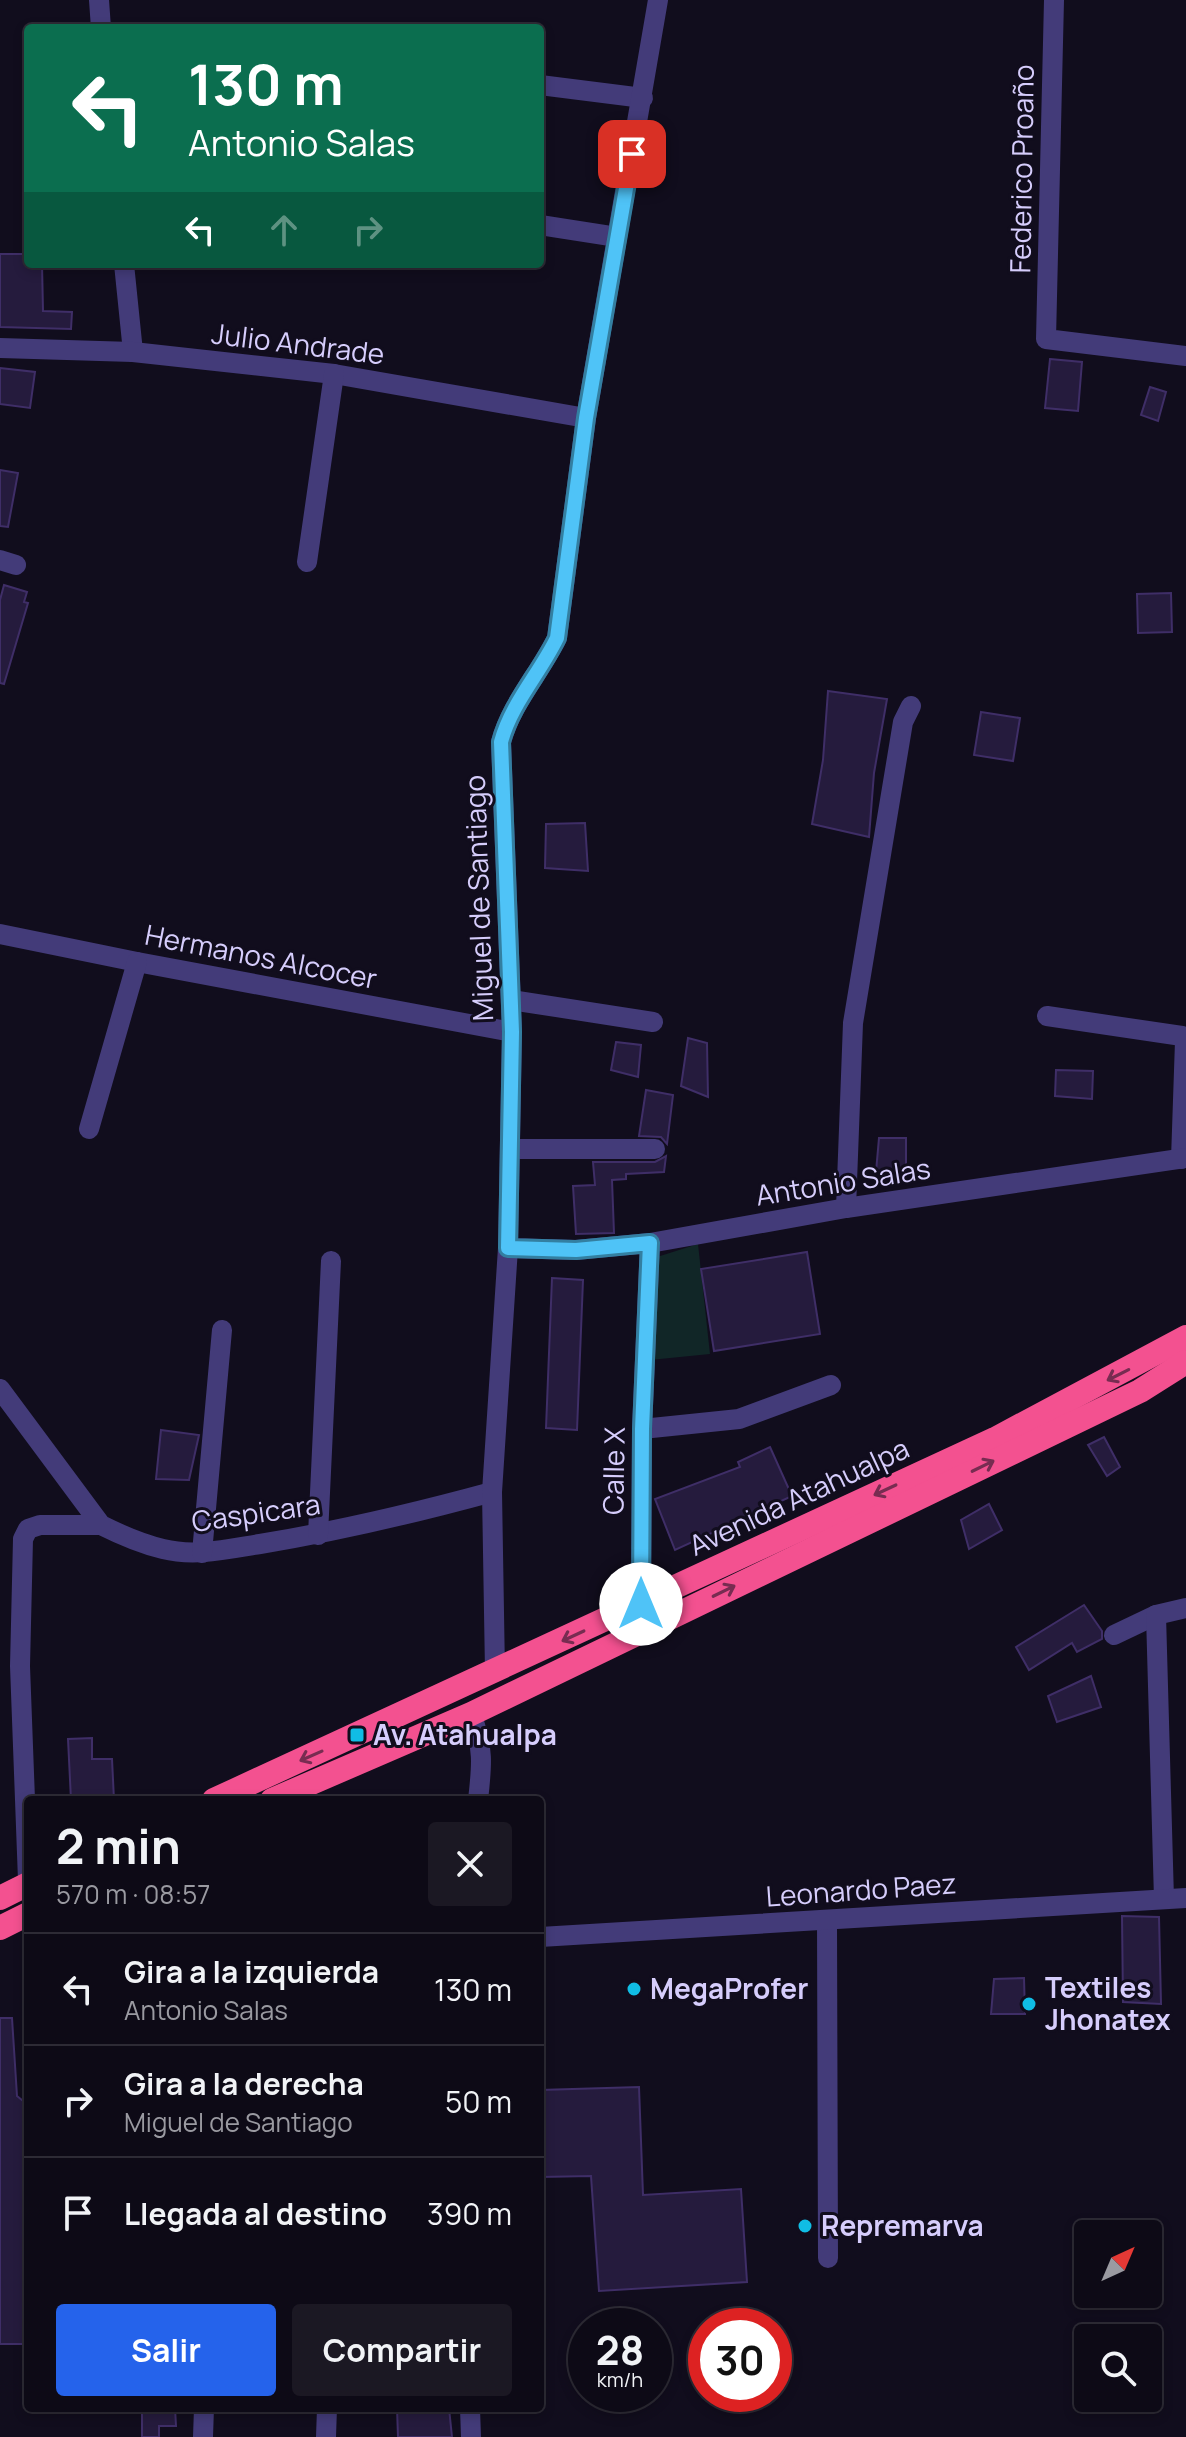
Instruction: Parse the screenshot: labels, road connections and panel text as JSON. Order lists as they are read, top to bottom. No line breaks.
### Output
{"streets":{"highway":["Avenida Atahualpa"],"street":["Federico Proaño","Julio Andrade","Miguel de Santiago","Hermanos Alcocer","Antonio Salas","Calle X","Caspicara","Leonardo Paez"]},"crossings":[["Julio Andrade","Miguel de Santiago"],["Miguel de Santiago","Hermanos Alcocer"],["Miguel de Santiago","Antonio Salas"],["Miguel de Santiago","Avenida Atahualpa"],["Miguel de Santiago","Caspicara"],["Antonio Salas","Calle X"],["Calle X","Avenida Atahualpa"]],"places":{"transit":["Av. Atahualpa"],"other":["MegaProfer","Textiles Jhonatex","Repremarva"]},"north":"top right","page":{"turn":["130 m","Antonio Salas"],"heading":["2 min","570 m · 08:57"],"list":[{"name":"Gira a la izquierda","note":"Antonio Salas","value":"130 m"},{"name":"Gira a la derecha","note":"Miguel de Santiago","value":"50 m"},{"name":"Llegada al destino","value":"390 m"}],"buttons":["Salir","Compartir"],"speed":"28 km/h","limit":"30"}}
